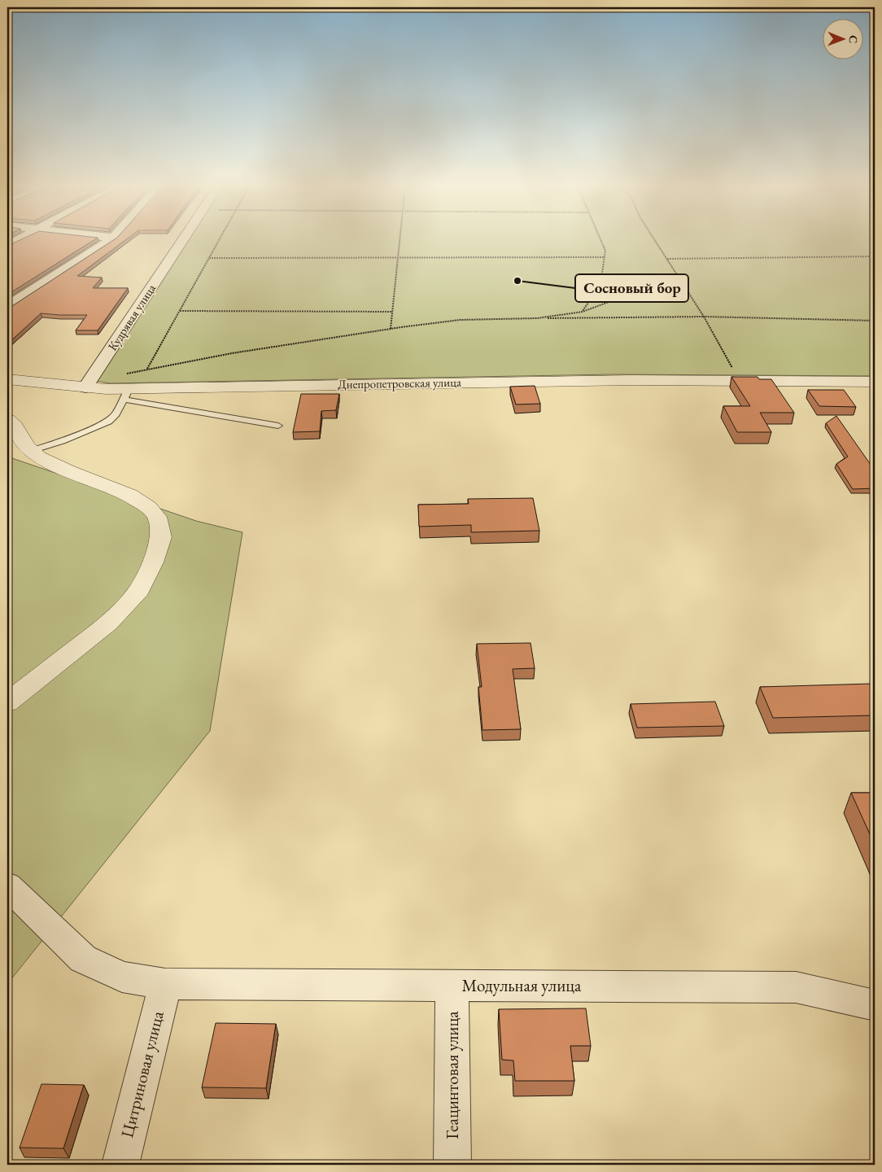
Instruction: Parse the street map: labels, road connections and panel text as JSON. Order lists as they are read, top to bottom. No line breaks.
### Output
{"streets":{"street":["Кудрявая улица","Днепропетровская улица","Модульная улица","Цитриновая улица","Геацинтовая улица"]},"crossings":[["Кудрявая улица","Днепропетровская улица"],["Модульная улица","Цитриновая улица"],["Модульная улица","Геацинтовая улица"]],"places":["Сосновый бор"],"north":"right"}
